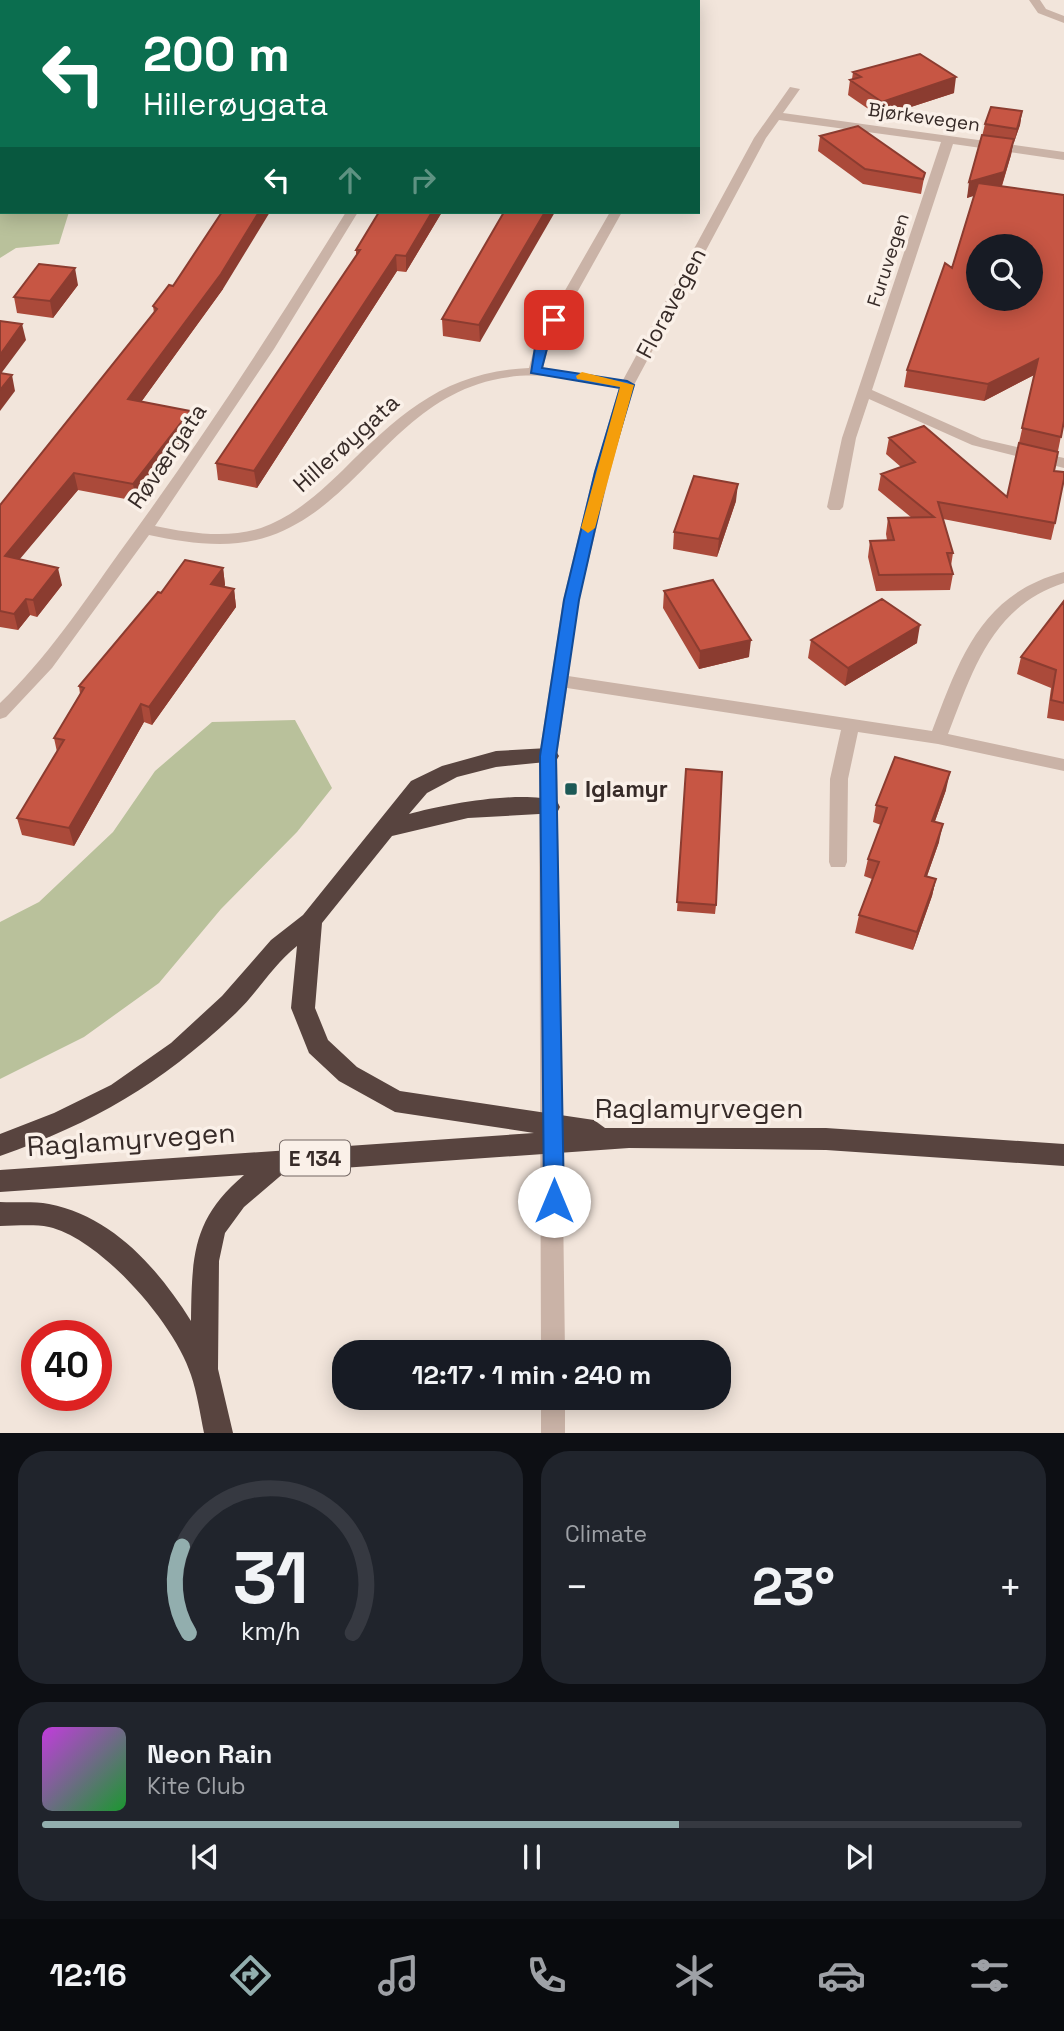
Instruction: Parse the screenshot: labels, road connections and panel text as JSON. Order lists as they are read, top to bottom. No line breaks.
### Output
{"streets":{"highway":["Raglamyrvegen","E 134"],"street":["Bjørkevegen","Furuvegen","Floravegen","Hillerøygata","Røværgata"]},"crossings":[["Bjørkevegen","Furuvegen"],["Bjørkevegen","Floravegen"],["Floravegen","Hillerøygata"],["Hillerøygata","Røværgata"],["Raglamyrvegen","E 134"]],"places":{"transit":["Iglamyr"]},"page":{"turn":["200 m","Hillerøygata"],"limit":"40","trip":"12:17 · 1 min · 240 m","tile":"Climate","heat":["−","23°","+"],"song":["Neon Rain","Kite Club"],"tabs":"12:16","gauge":["31","km/h"]}}
